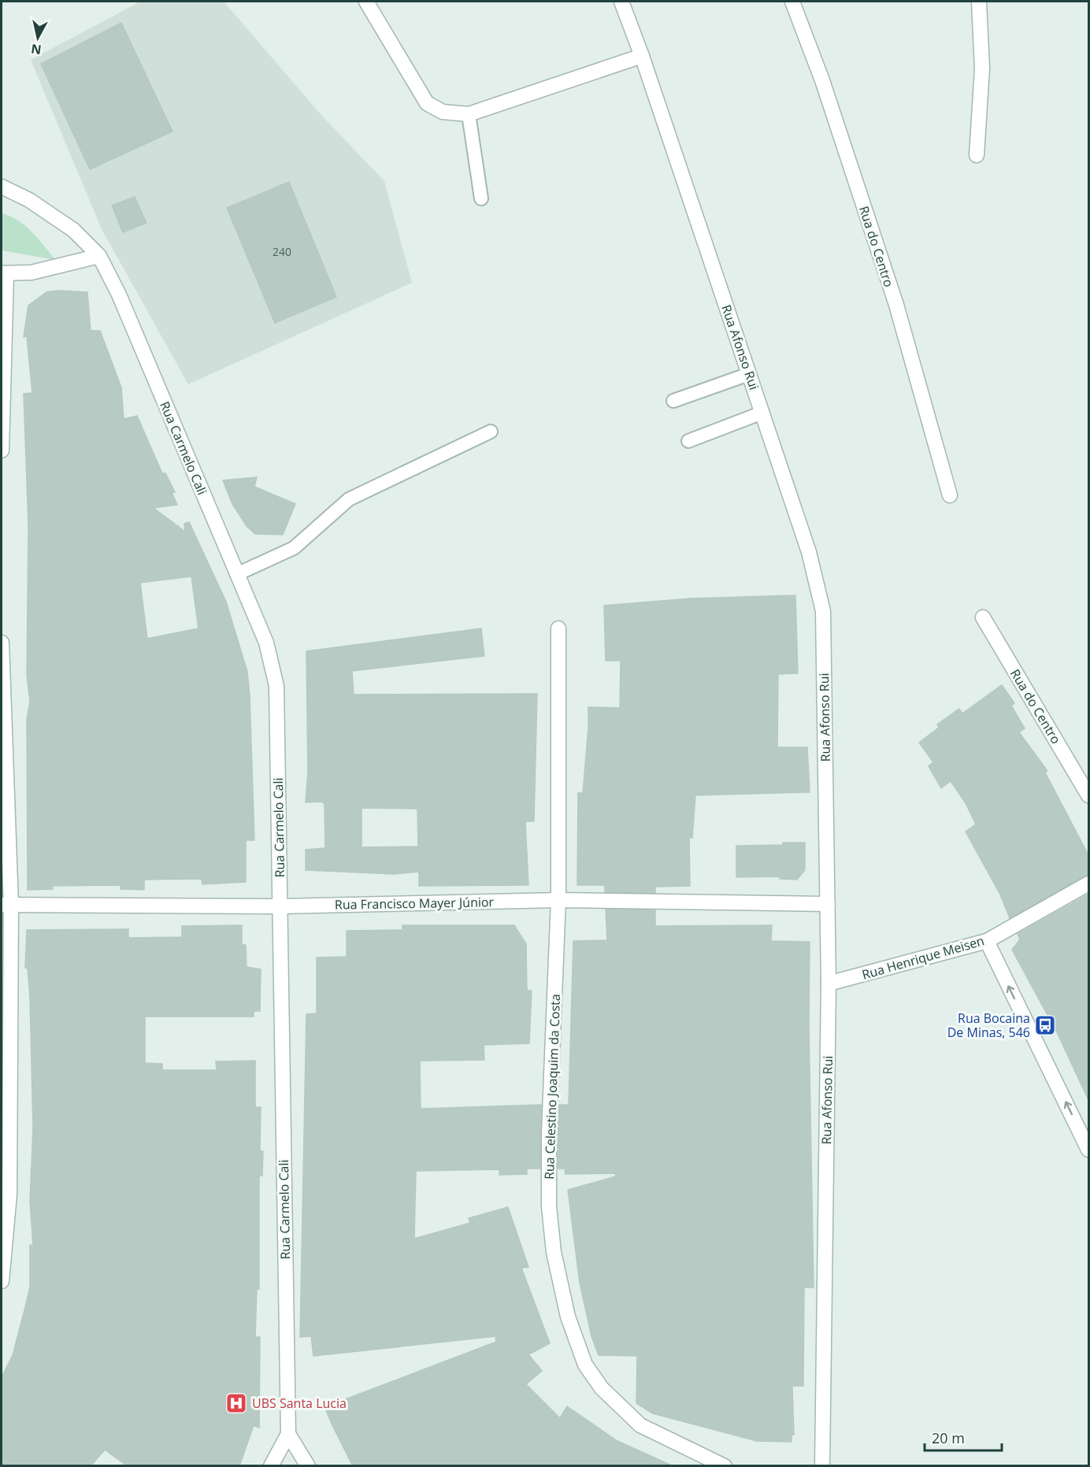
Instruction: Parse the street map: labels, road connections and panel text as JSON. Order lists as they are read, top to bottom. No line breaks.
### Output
{"streets":{"street":["Rua do Centro","Rua Afonso Rui","Rua Carmelo Cali","Rua Francisco Mayer Júnior","Rua Henrique Meisen","Rua Celestino Joaquim da Costa"]},"crossings":[["Rua Afonso Rui","Rua Francisco Mayer Júnior"],["Rua Afonso Rui","Rua Henrique Meisen"],["Rua Carmelo Cali","Rua Francisco Mayer Júnior"],["Rua Francisco Mayer Júnior","Rua Celestino Joaquim da Costa"]],"places":{"bus stop":["Rua Bocaina De Minas, 546"],"hospital":["UBS Santa Lucia"]},"house_numbers":["240"],"scale_bar":"20 m","north":"bottom"}
